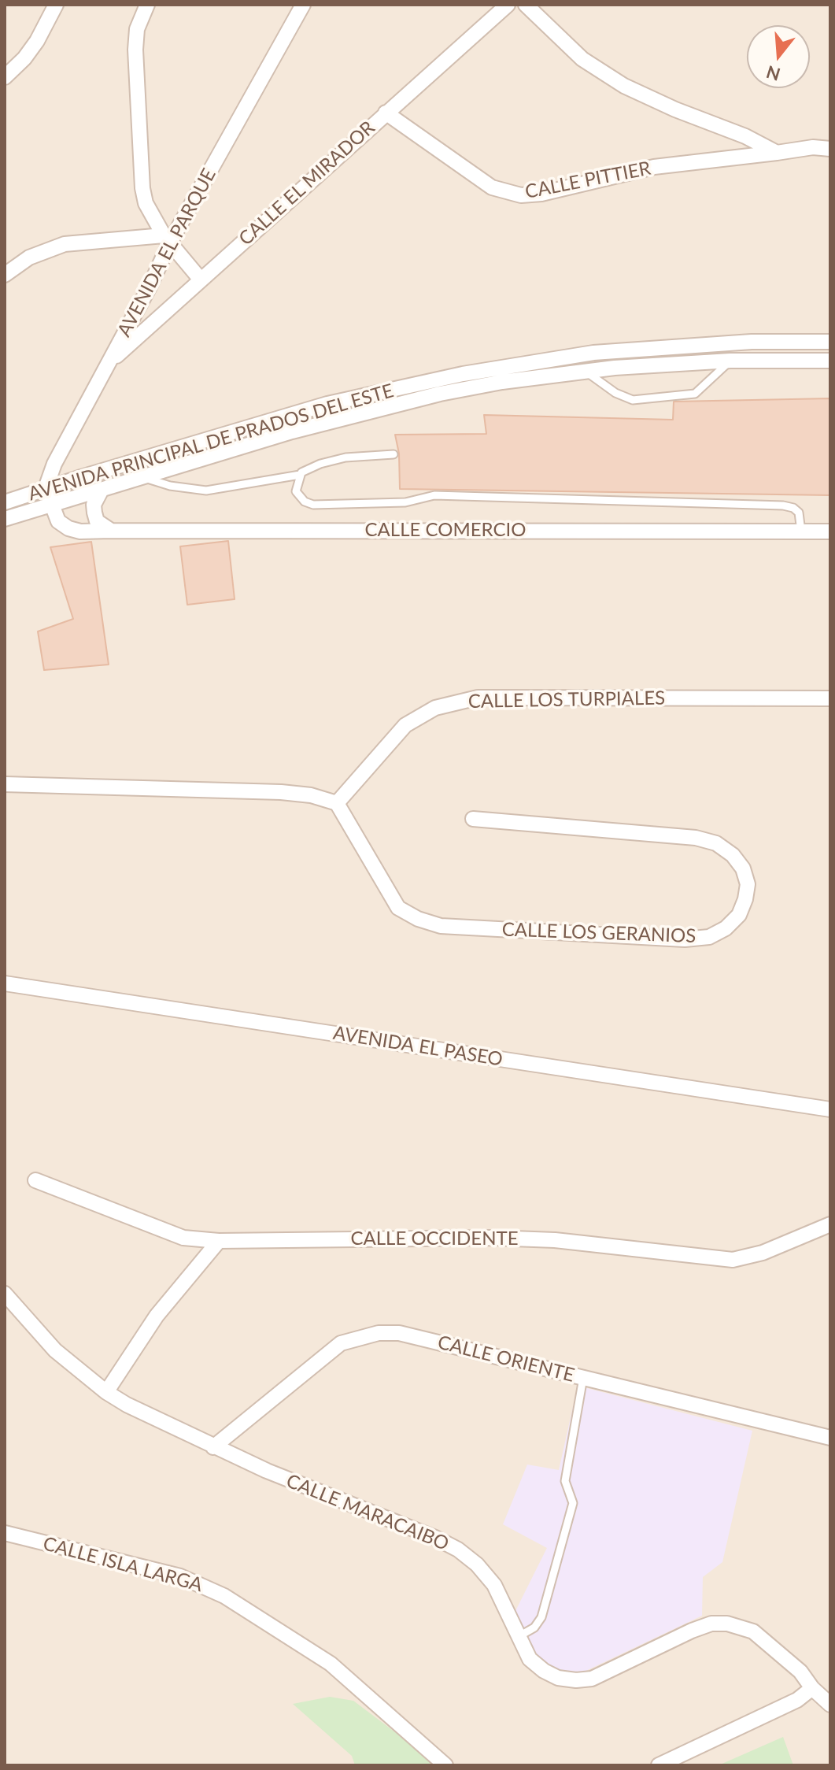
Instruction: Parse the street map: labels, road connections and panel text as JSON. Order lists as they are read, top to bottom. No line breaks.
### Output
{"streets":{"street":["CALLE PITTIER","CALLE EL MIRADOR","AVENIDA EL PARQUE","AVENIDA PRINCIPAL DE PRADOS DEL ESTE","CALLE COMERCIO","CALLE LOS TURPIALES","CALLE LOS GERANIOS","AVENIDA EL PASEO","CALLE OCCIDENTE","CALLE ORIENTE","CALLE MARACAIBO","CALLE ISLA LARGA"]},"crossings":[["CALLE PITTIER","CALLE EL MIRADOR"],["CALLE EL MIRADOR","AVENIDA EL PARQUE"],["AVENIDA EL PARQUE","AVENIDA PRINCIPAL DE PRADOS DEL ESTE"],["AVENIDA PRINCIPAL DE PRADOS DEL ESTE","CALLE COMERCIO"],["CALLE LOS TURPIALES","CALLE LOS GERANIOS"],["CALLE ORIENTE","CALLE MARACAIBO"]],"north":"bottom"}
